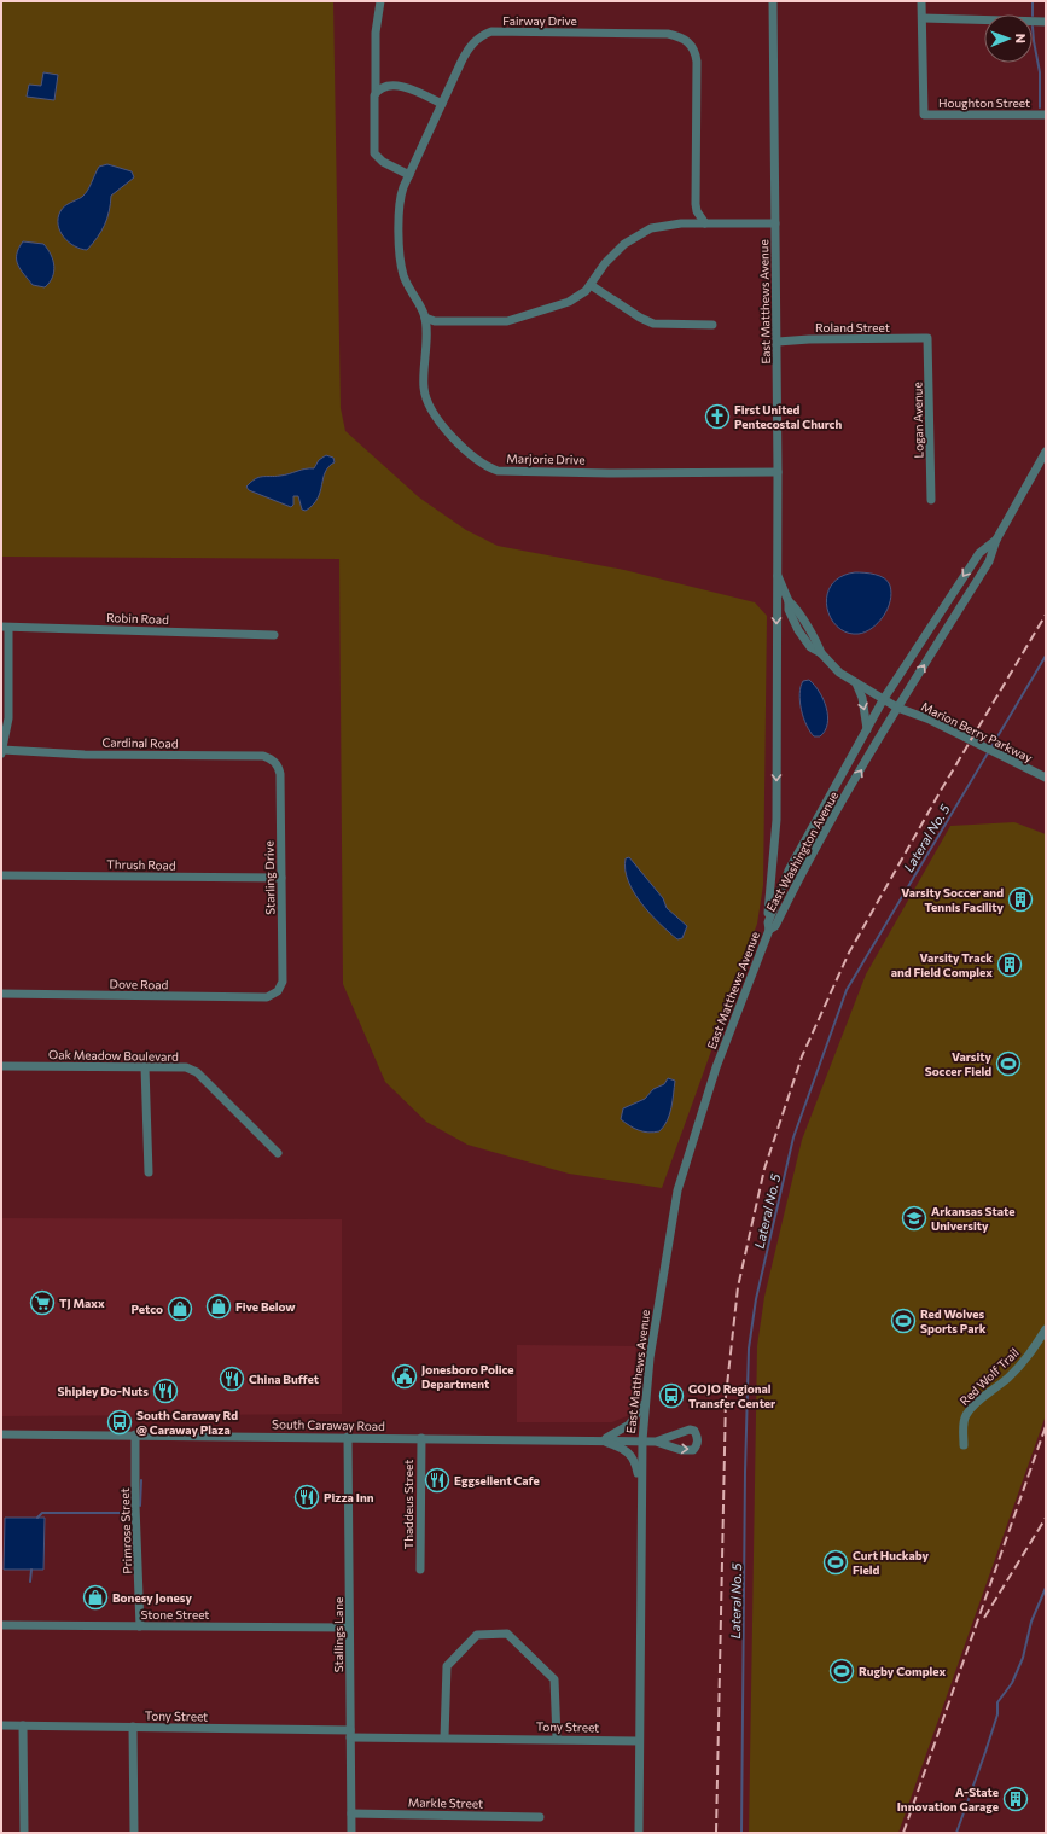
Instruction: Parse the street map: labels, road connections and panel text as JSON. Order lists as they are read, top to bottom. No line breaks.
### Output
{"streets":{"street":["Fairway Drive","Houghton Street","East Matthews Avenue","Roland Street","Logan Avenue","Marjorie Drive","Robin Road","Marion Berry Parkway","Cardinal Road","East Washington Avenue","Thrush Road","Starling Drive","Dove Road","Oak Meadow Boulevard","Red Wolf Trail","South Caraway Road","Thaddeus Street","Primrose Street","Stone Street","Stallings Lane","Tony Street","Markle Street"]},"crossings":[["Fairway Drive","Marjorie Drive"],["East Matthews Avenue","Roland Street"],["East Matthews Avenue","Marjorie Drive"],["East Matthews Avenue","Marion Berry Parkway"],["East Matthews Avenue","East Washington Avenue"],["East Matthews Avenue","South Caraway Road"],["East Matthews Avenue","Tony Street"],["Roland Street","Logan Avenue"],["Marion Berry Parkway","East Washington Avenue"],["Cardinal Road","Starling Drive"],["Thrush Road","Starling Drive"],["Starling Drive","Dove Road"],["South Caraway Road","Thaddeus Street"],["South Caraway Road","Primrose Street"],["South Caraway Road","Stallings Lane"],["Primrose Street","Stone Street"],["Stone Street","Stallings Lane"],["Stallings Lane","Tony Street"],["Stallings Lane","Markle Street"]],"water":["Lateral No. 5"],"places":{"church":["First United Pentecostal Church"],"building":["Varsity Soccer and Tennis Facility","Varsity Track and Field Complex","A-State Innovation Garage"],"sports":["Varsity Soccer Field","Red Wolves Sports Park","Curt Huckaby Field","Rugby Complex"],"school or university":["Arkansas State University"],"supermarket":["TJ Maxx"],"shop":["Five Below","Petco","Bonesy Jonesy"],"public building":["Jonesboro Police Department"],"restaurant":["China Buffet","Shipley Do-Nuts","Eggsellent Cafe","Pizza Inn"],"bus stop":["GOJO Regional Transfer Center","South Caraway Rd @ Caraway Plaza"]},"north":"right"}
